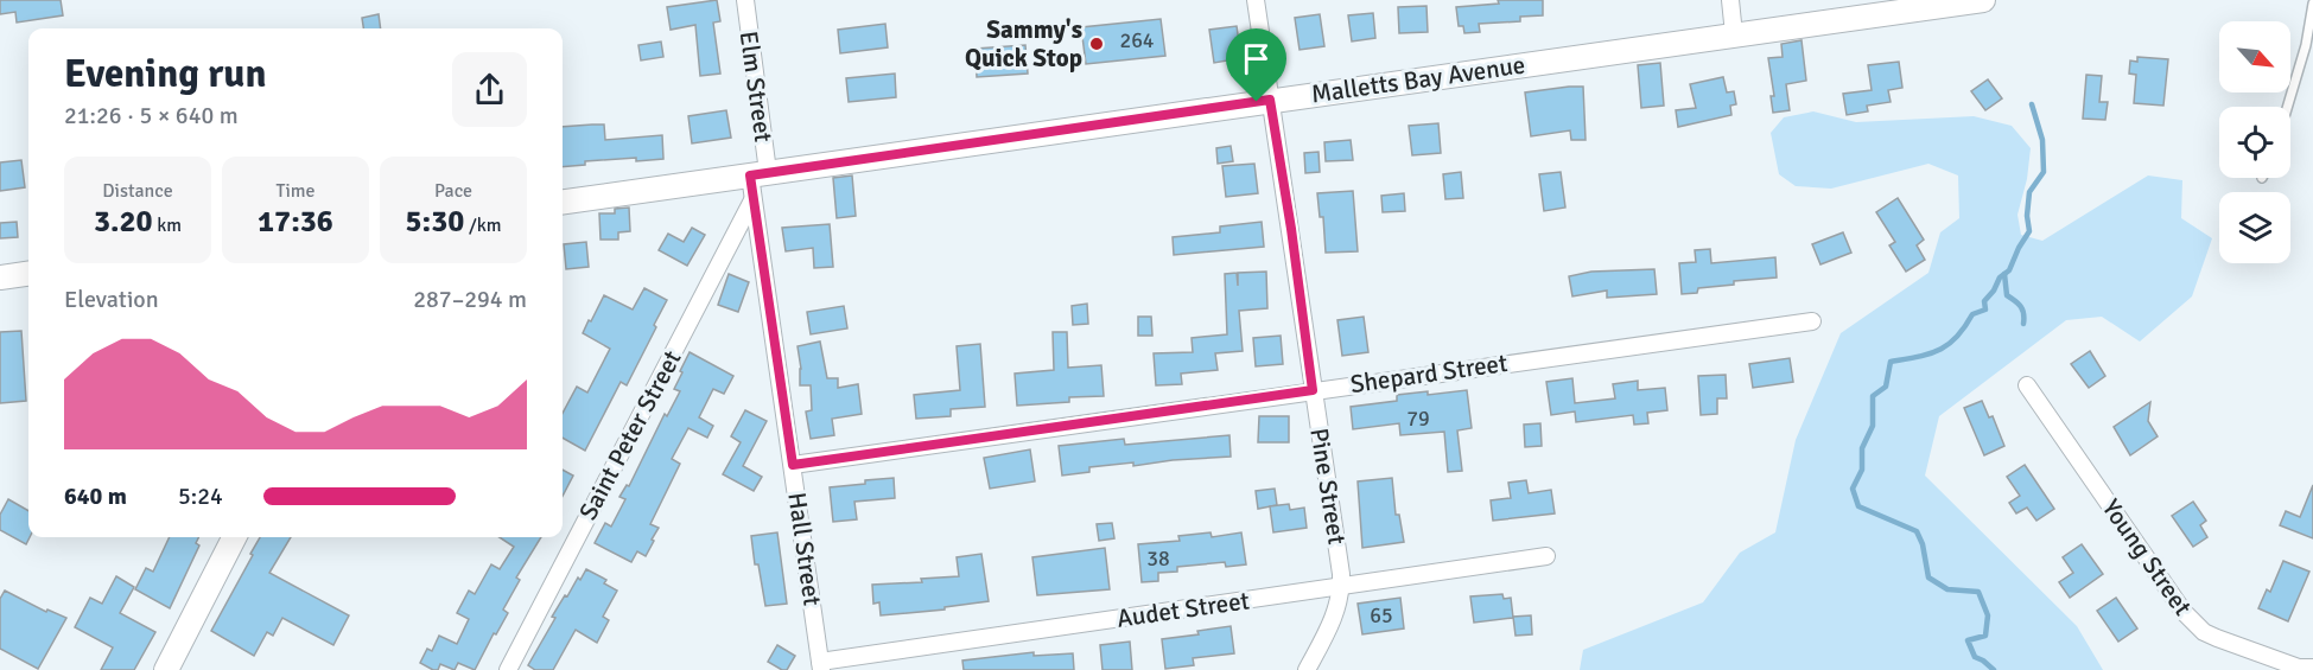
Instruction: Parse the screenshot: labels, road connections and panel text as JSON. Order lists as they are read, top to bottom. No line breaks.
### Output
{"streets":{"street":["Malletts Bay Avenue","Elm Street","Shepard Street","Saint Peter Street","Pine Street","Hall Street","Young Street","Audet Street"]},"crossings":[["Malletts Bay Avenue","Elm Street"],["Malletts Bay Avenue","Pine Street"],["Malletts Bay Avenue","Hall Street"],["Elm Street","Hall Street"],["Shepard Street","Pine Street"],["Shepard Street","Hall Street"],["Saint Peter Street","Hall Street"],["Pine Street","Audet Street"],["Hall Street","Audet Street"]],"places":["Sammy's Quick Stop"],"house_numbers":["264","79","38","65"],"north":"bottom right","page":{"heading":["Evening run","21:26 · 5 × 640 m"],"stats":[["Distance","3.20 km"],["Time","17:36"],["Pace","5:30 /km"]],"chart":["Elevation","287–294 m"],"list":[{"name":"640 m","note":"5:24"}]}}
